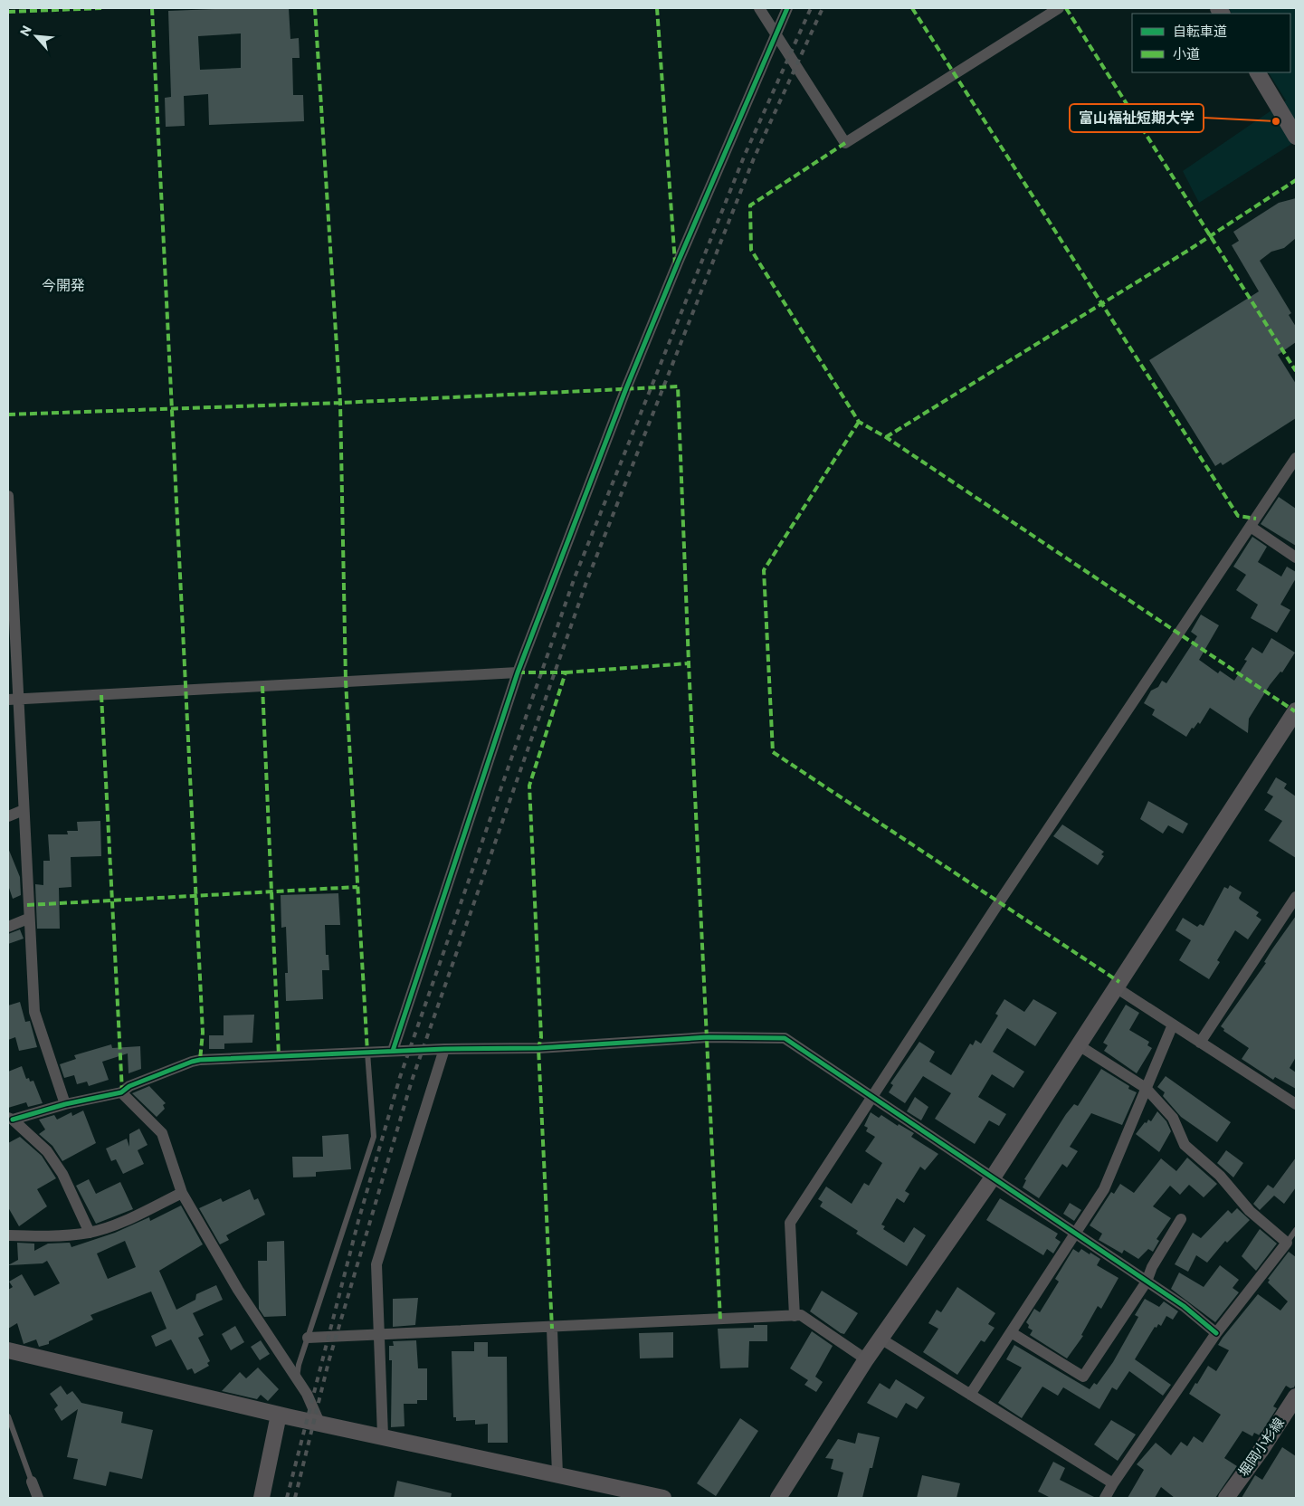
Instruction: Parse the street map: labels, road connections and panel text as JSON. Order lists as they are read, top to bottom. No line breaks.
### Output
{"streets":{"street":["堀岡小杉線"]},"districts":["今開発"],"places":["富山福祉短期大学"],"legend":["自転車道","小道"],"north":"top left"}
